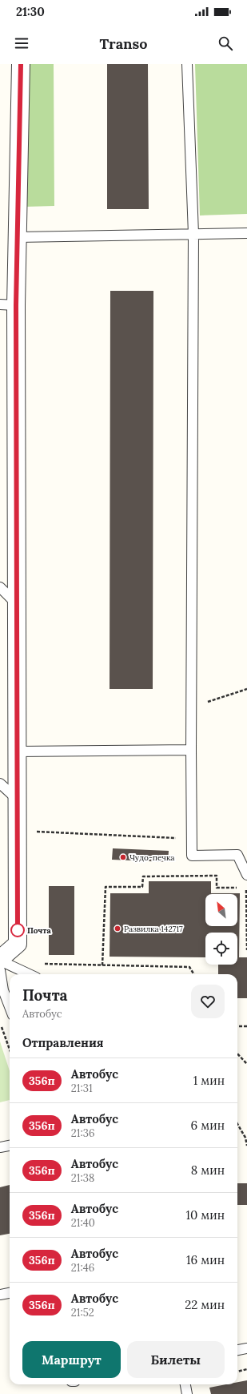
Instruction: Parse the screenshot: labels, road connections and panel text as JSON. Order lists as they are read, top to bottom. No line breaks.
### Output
{"places":["Чудо-печка","Развилка 142717","Почта"],"lines":["bus line 356п"],"north":"top left","page":{"status":"21:30","header":"Transo","heading":[["Почта","Автобус"],"Отправления"],"list":[{"mark":"356п","name":"Автобус","note":"21:31","value":"1 мин"},{"mark":"356п","name":"Автобус","note":"21:36","value":"6 мин"},{"mark":"356п","name":"Автобус","note":"21:38","value":"8 мин"},{"mark":"356п","name":"Автобус","note":"21:40","value":"10 мин"},{"mark":"356п","name":"Автобус","note":"21:46","value":"16 мин"},{"mark":"356п","name":"Автобус","note":"21:52","value":"22 мин"}],"buttons":["Маршрут","Билеты"]}}
